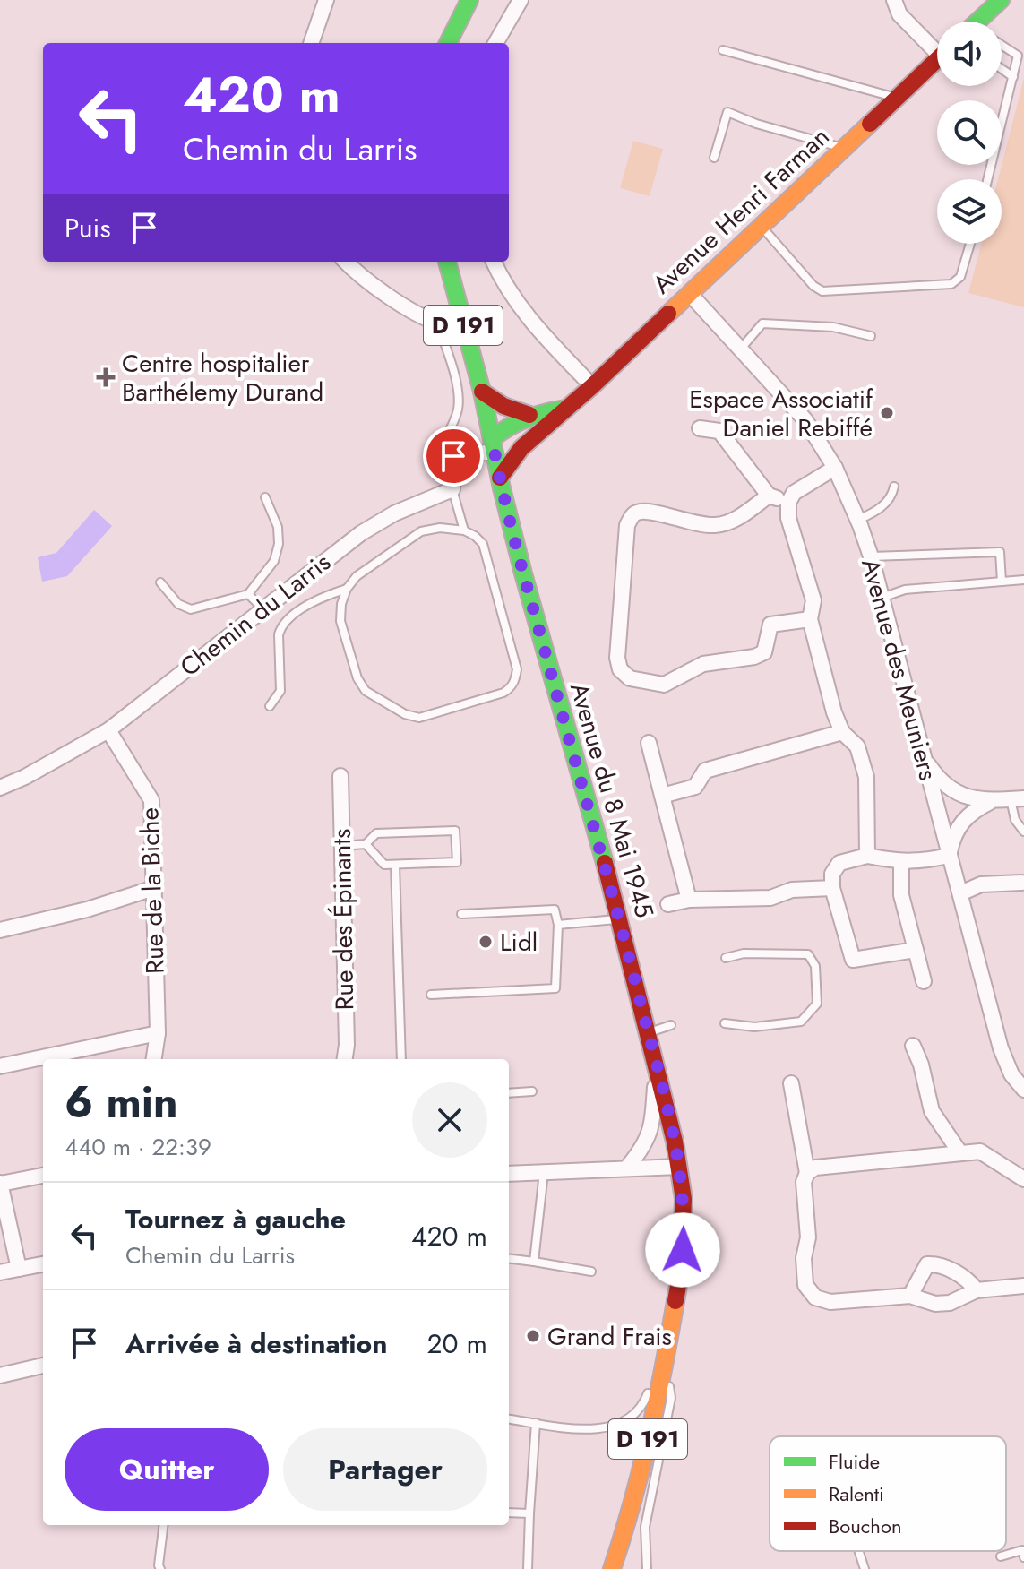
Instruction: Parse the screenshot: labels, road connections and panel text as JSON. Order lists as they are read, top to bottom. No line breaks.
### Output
{"streets":{"main road":["Avenue Henri Farman","D 191","Avenue du 8 Mai 1945"],"street":["Chemin du Larris","Avenue des Meuniers","Rue de la Biche","Rue des Épinants"]},"crossings":[["Avenue Henri Farman","Avenue des Meuniers"],["Avenue Henri Farman","Avenue du 8 Mai 1945"],["Chemin du Larris","Rue de la Biche"]],"places":{"health":["Centre hospitalier Barthélemy Durand"],"other":["Espace Associatif Daniel Rebiffé","Lidl","Grand Frais"]},"legend":["Fluide","Ralenti","Bouchon"],"page":{"turn":["420 m","Chemin du Larris"],"then":"Puis","heading":["6 min","440 m · 22:39"],"list":[{"name":"Tournez à gauche","note":"Chemin du Larris","value":"420 m"},{"name":"Arrivée à destination","value":"20 m"}],"buttons":["Quitter","Partager"]}}
